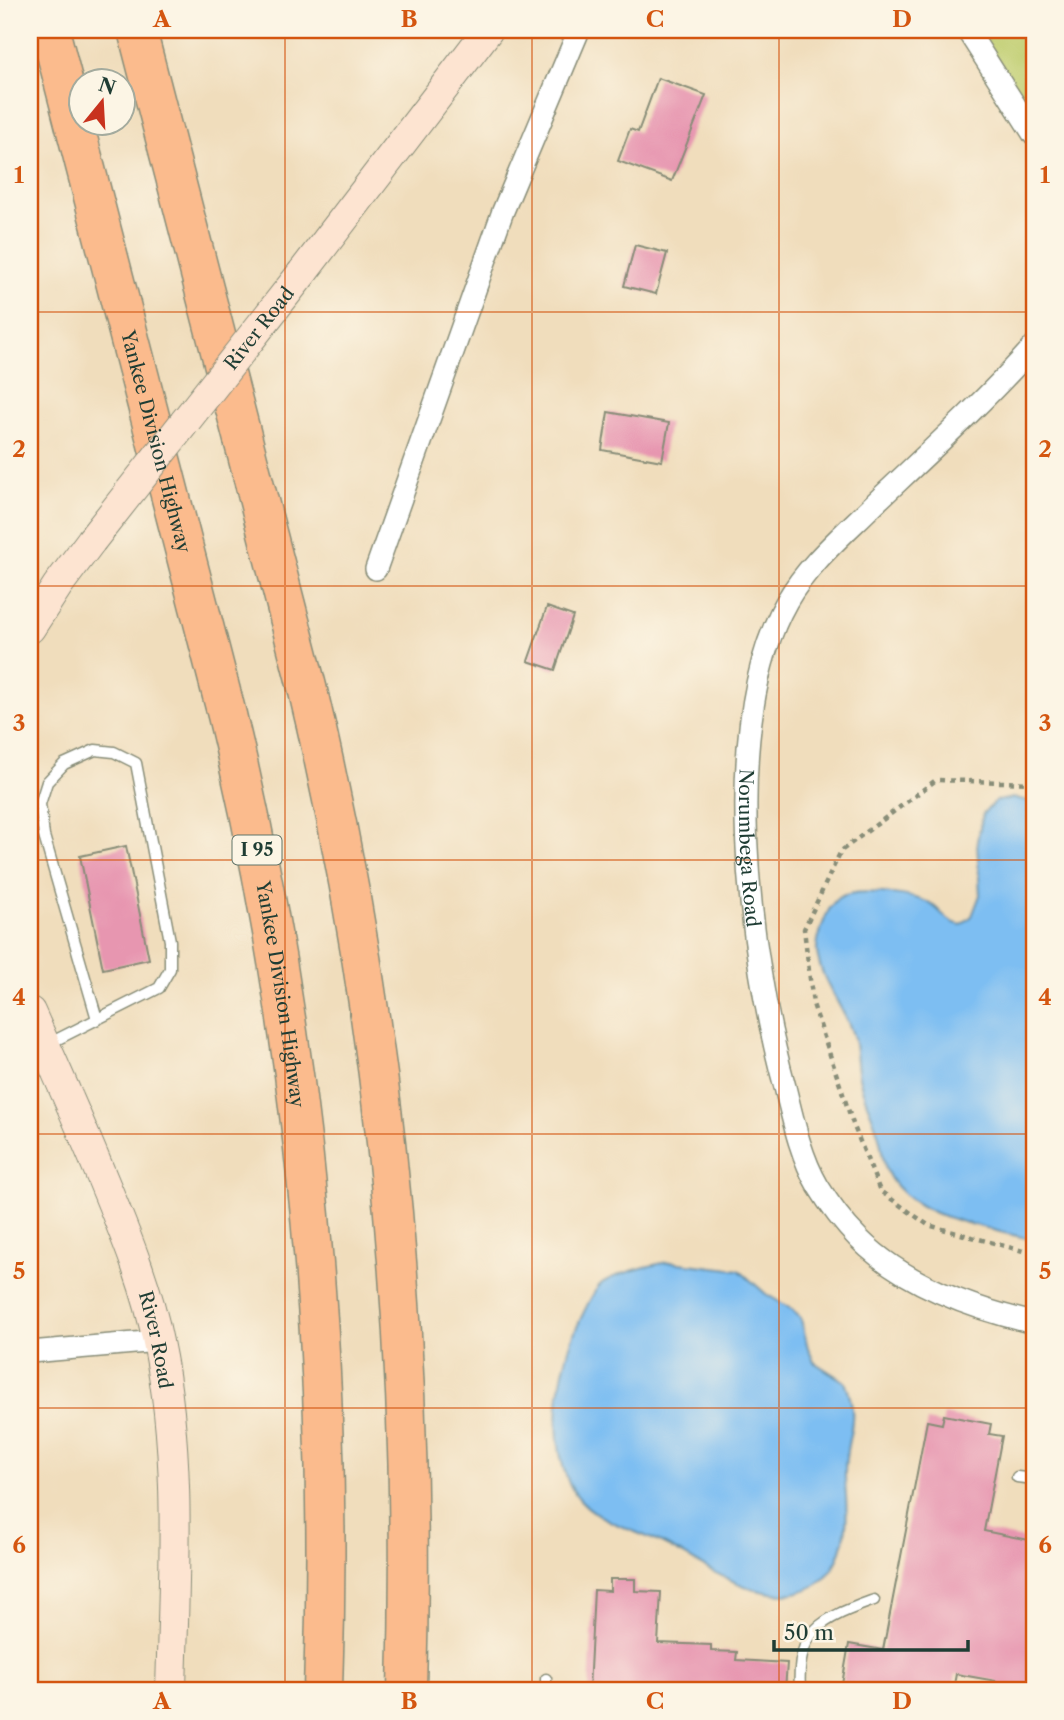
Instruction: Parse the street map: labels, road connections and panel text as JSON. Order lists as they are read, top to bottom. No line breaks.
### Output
{"streets":{"highway":["Yankee Division Highway","I 95"],"main road":["River Road"],"street":["Norumbega Road"]},"scale_bar":"50 m","north":"top","grid":{"columns":["A","B","C","D"],"rows":["1","2","3","4","5","6"]}}
